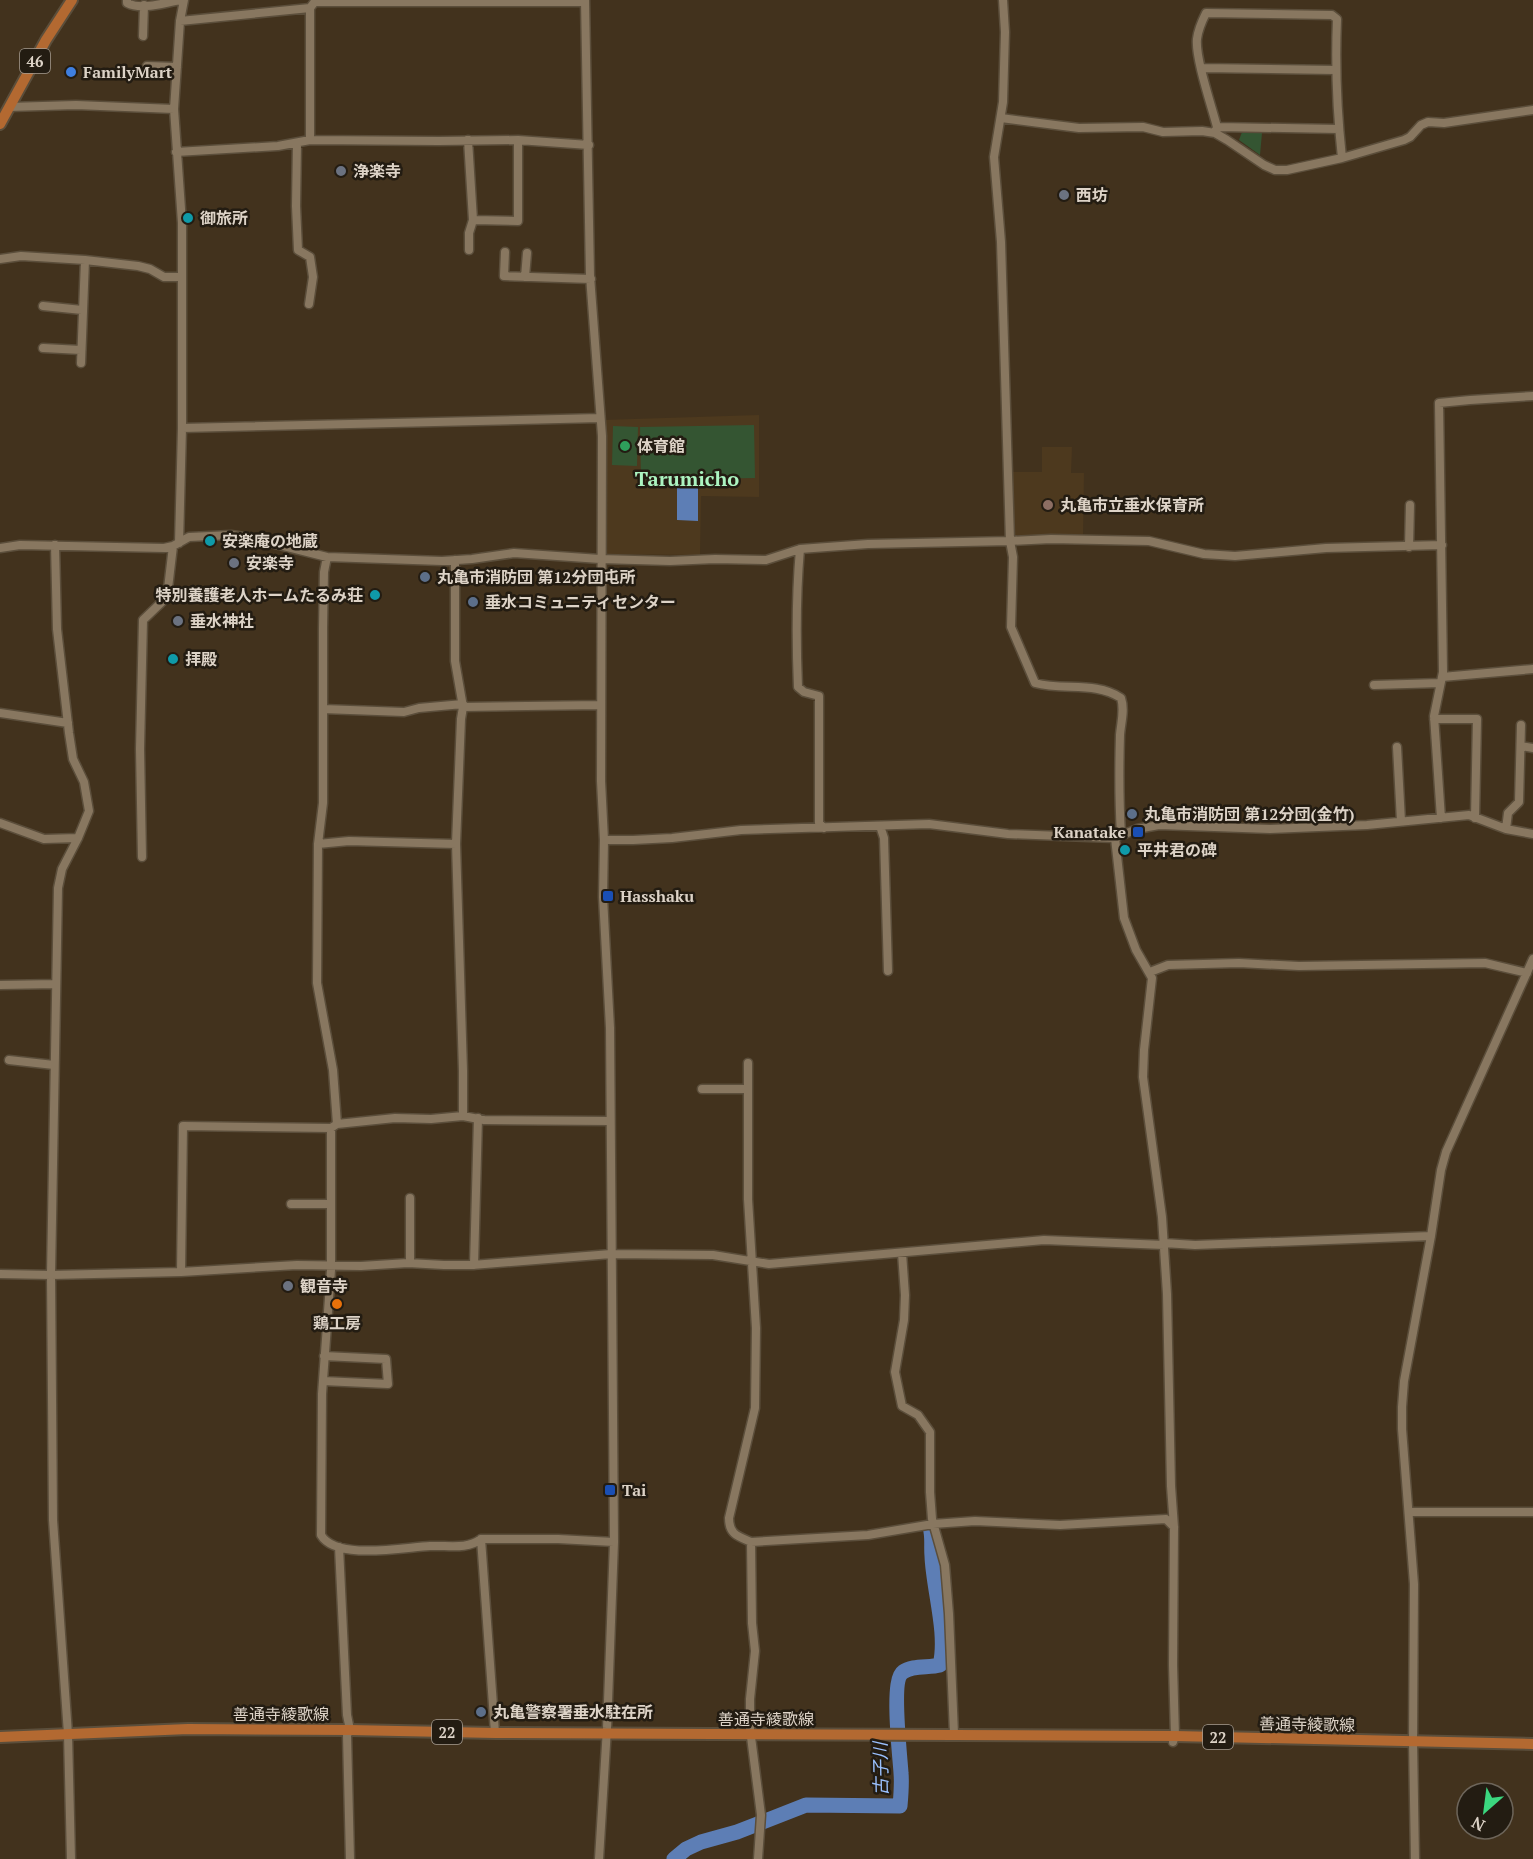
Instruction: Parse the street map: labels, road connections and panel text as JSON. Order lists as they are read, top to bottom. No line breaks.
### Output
{"streets":{"main road":["46","善通寺綾歌線","22"]},"districts":["Tarumicho"],"water":["古子川"],"places":{"other":["FamilyMart","浄楽寺","西坊","御旅所","体育館","丸亀市立垂水保育所","安楽庵の地蔵","安楽寺","丸亀市消防団 第12分団屯所","特別養護老人ホームたるみ荘","垂水コミュニティセンター","垂水神社","拝殿","丸亀市消防団 第12分団(金竹)","平井君の碑","観音寺","鶏工房","丸亀警察署垂水駐在所"],"transit":["Kanatake","Hasshaku","Tai"]},"north":"bottom left"}
